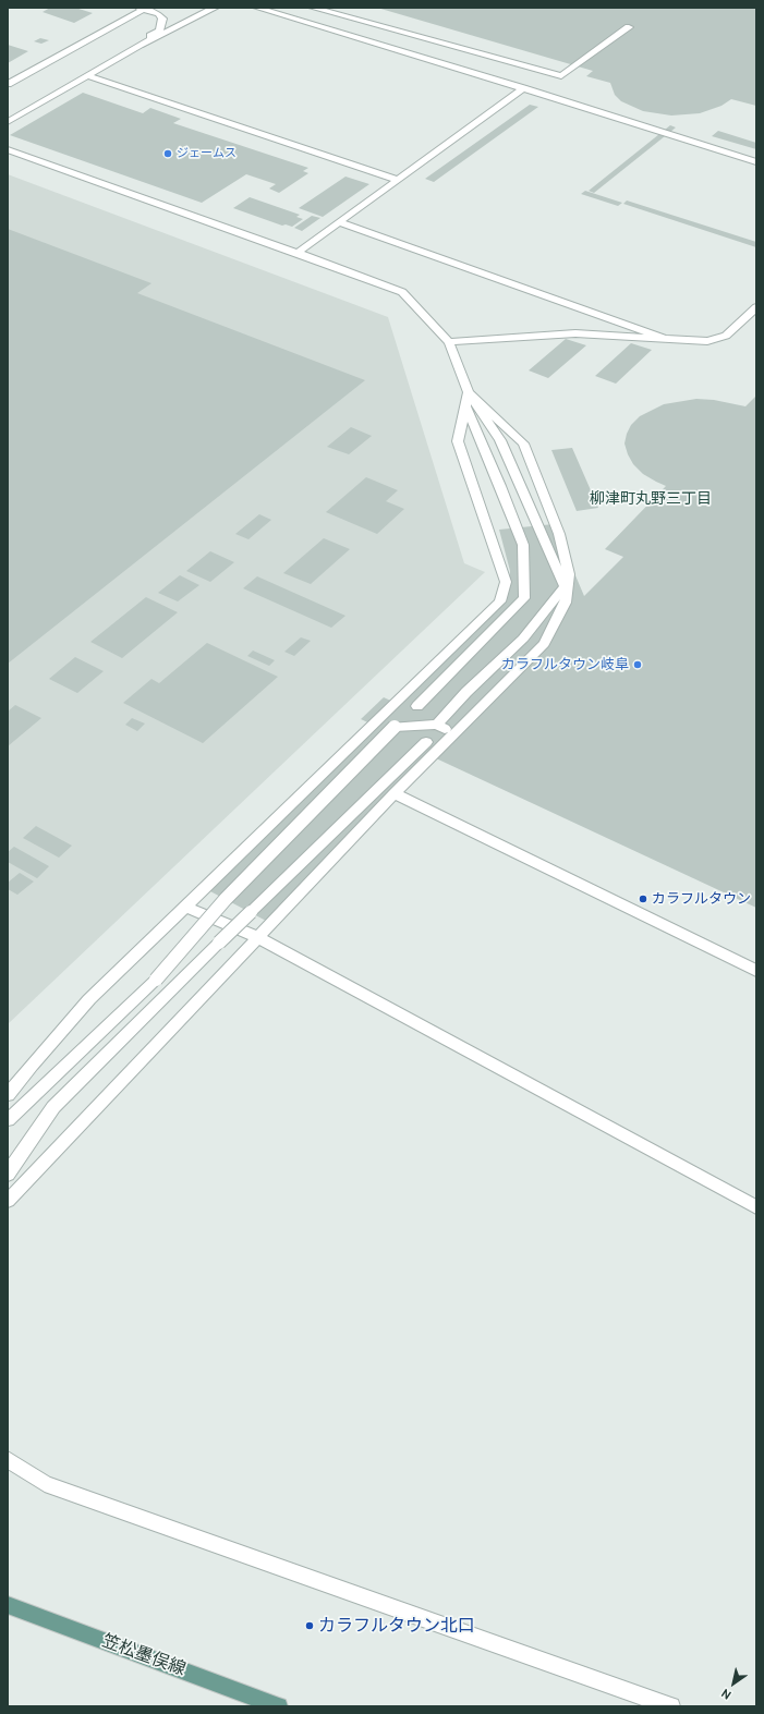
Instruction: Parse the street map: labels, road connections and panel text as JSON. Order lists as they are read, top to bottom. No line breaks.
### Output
{"streets":{"main road":["笠松墨俣線"]},"districts":["柳津町丸野三丁目"],"places":["ジェームス","カラフルタウン岐阜","カラフルタウン","カラフルタウン北口"],"north":"bottom left"}
